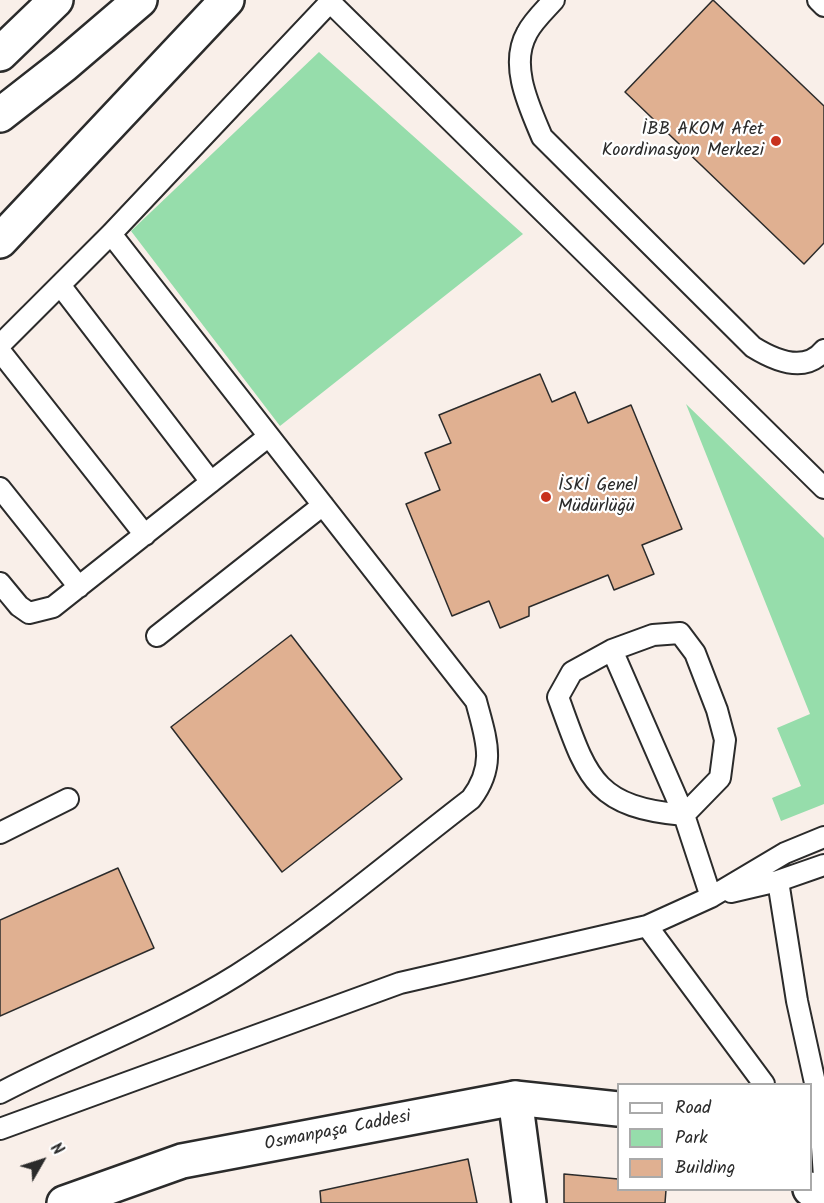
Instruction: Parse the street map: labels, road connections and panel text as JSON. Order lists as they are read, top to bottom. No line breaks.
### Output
{"streets":{"main road":["Osmanpaşa Caddesi"]},"places":["İBB AKOM Afet Koordinasyon Merkezi","İSKİ Genel Müdürlüğü"],"legend":["Road","Park","Building"],"north":"top right"}
